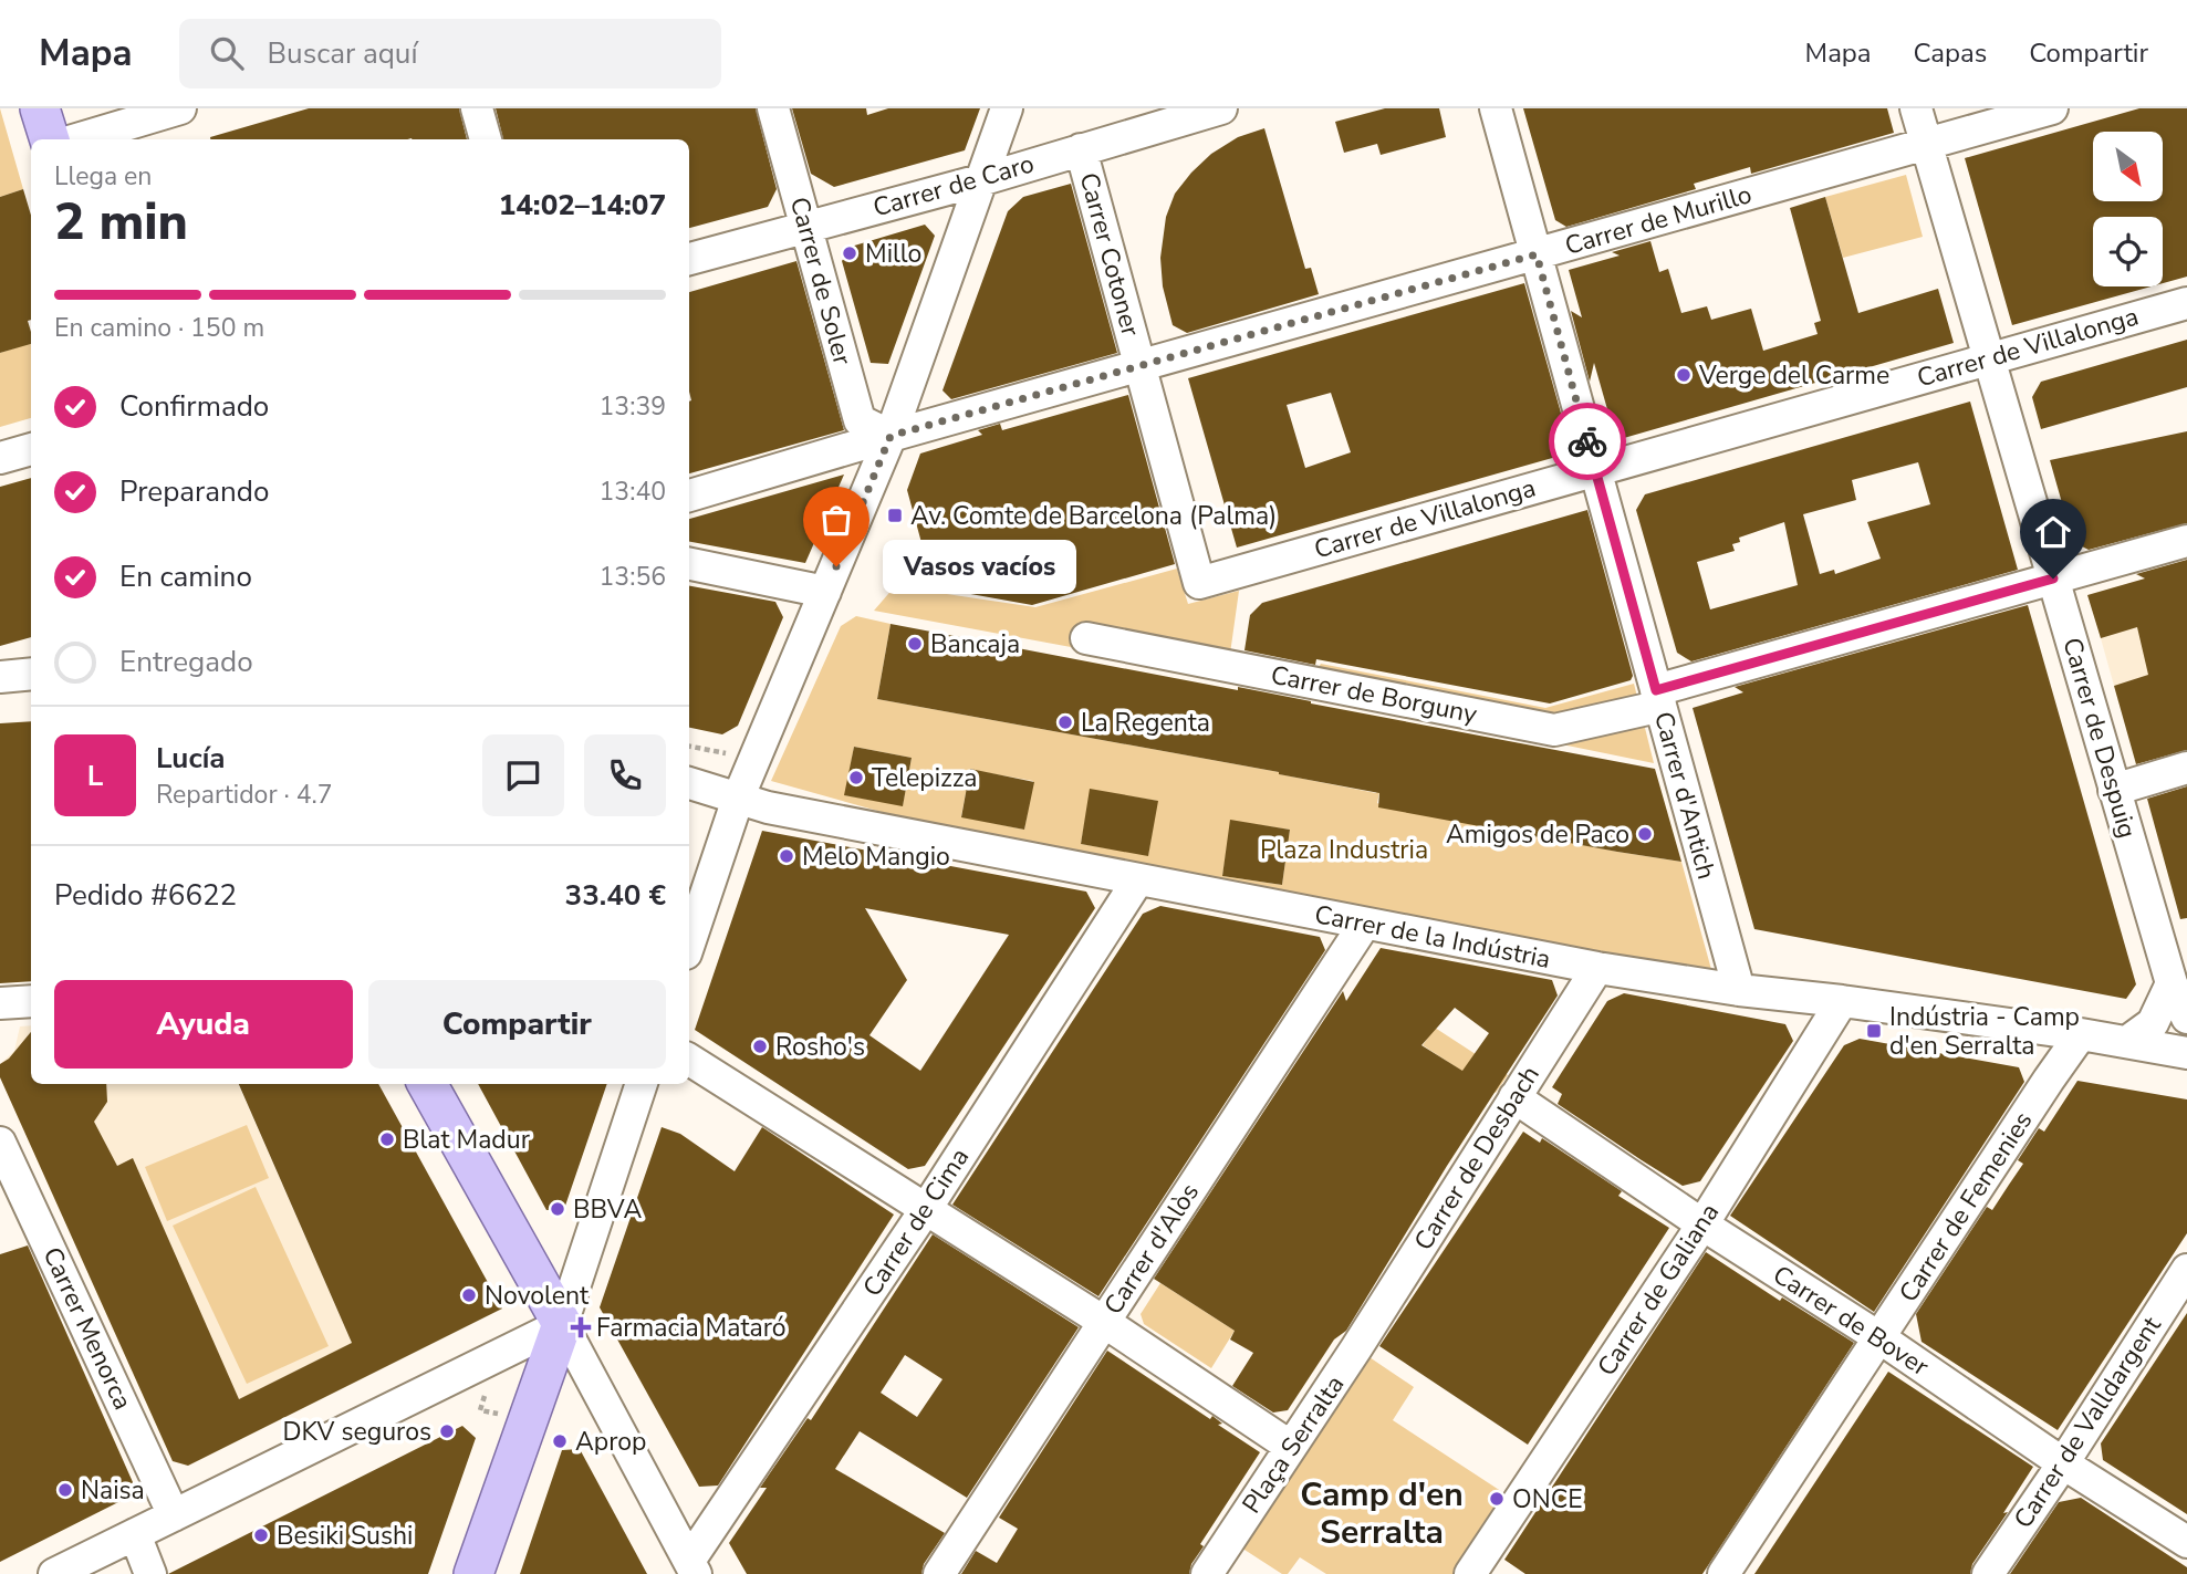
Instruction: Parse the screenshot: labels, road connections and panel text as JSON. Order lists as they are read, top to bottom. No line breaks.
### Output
{"streets":{"street":["Carrer de Caro","Carrer de Murillo","Carrer Cotoner","Carrer de Soler","Carrer de Villalonga","Carrer de Borguny","Carrer de Despuig","Carrer d'Antich","Carrer de la Indústria","Carrer de Desbach","Carrer de Femenies","Carrer de Cima","Carrer d'Alòs","Carrer de Galiana","Carrer de Bover","Carrer Menorca","Carrer de Valldargent","Plaça Serralta"]},"crossings":[["Carrer de Caro","Carrer Cotoner"],["Carrer de Caro","Carrer de Soler"],["Carrer de Murillo","Carrer Cotoner"],["Carrer de Murillo","Carrer de Soler"],["Carrer de Murillo","Carrer de Despuig"],["Carrer de Murillo","Carrer d'Antich"],["Carrer Cotoner","Carrer de Villalonga"],["Carrer de Villalonga","Carrer de Despuig"],["Carrer de Villalonga","Carrer d'Antich"],["Carrer de Borguny","Carrer de Despuig"],["Carrer de Borguny","Carrer d'Antich"],["Carrer d'Antich","Carrer de la Indústria"],["Carrer de la Indústria","Carrer de Desbach"],["Carrer de la Indústria","Carrer de Femenies"],["Carrer de la Indústria","Carrer de Cima"],["Carrer de la Indústria","Carrer d'Alòs"],["Carrer de la Indústria","Carrer de Galiana"],["Carrer de Desbach","Carrer de Bover"],["Carrer de Desbach","Plaça Serralta"],["Carrer de Femenies","Carrer de Bover"],["Carrer de Galiana","Carrer de Bover"],["Carrer de Bover","Carrer de Valldargent"]],"districts":["Camp d'en Serralta"],"parks":["Plaza Industria"],"places":{"other":["Millo","Verge del Carme","Vasos vacíos","Bancaja","La Regenta","Telepizza","Amigos de Paco","Melo Mangio","Rosho's","Blat Madur","BBVA","Novolent","DKV seguros","Aprop","Naisa","ONCE","Besiki Sushi"],"transit":["Av. Comte de Barcelona (Palma)","Indústria - Camp d'en Serralta"],"health":["Farmacia Mataró"]},"north":"bottom right","page":{"header":"Mapa","search":"Buscar aquí","nav":["Mapa","Capas","Compartir"],"heading":["2 min","Llega en","14:02–14:07"],"panel":["Lucía","Repartidor · 4.7","Pedido #6622","33.40 €"],"bar":"En camino · 150 m","list":[["Confirmado","13:39"],["Preparando","13:40"],["En camino","13:56"],"Entregado"],"bubble":"Vasos vacíos","round":"L","buttons":["Ayuda","Compartir"]}}
